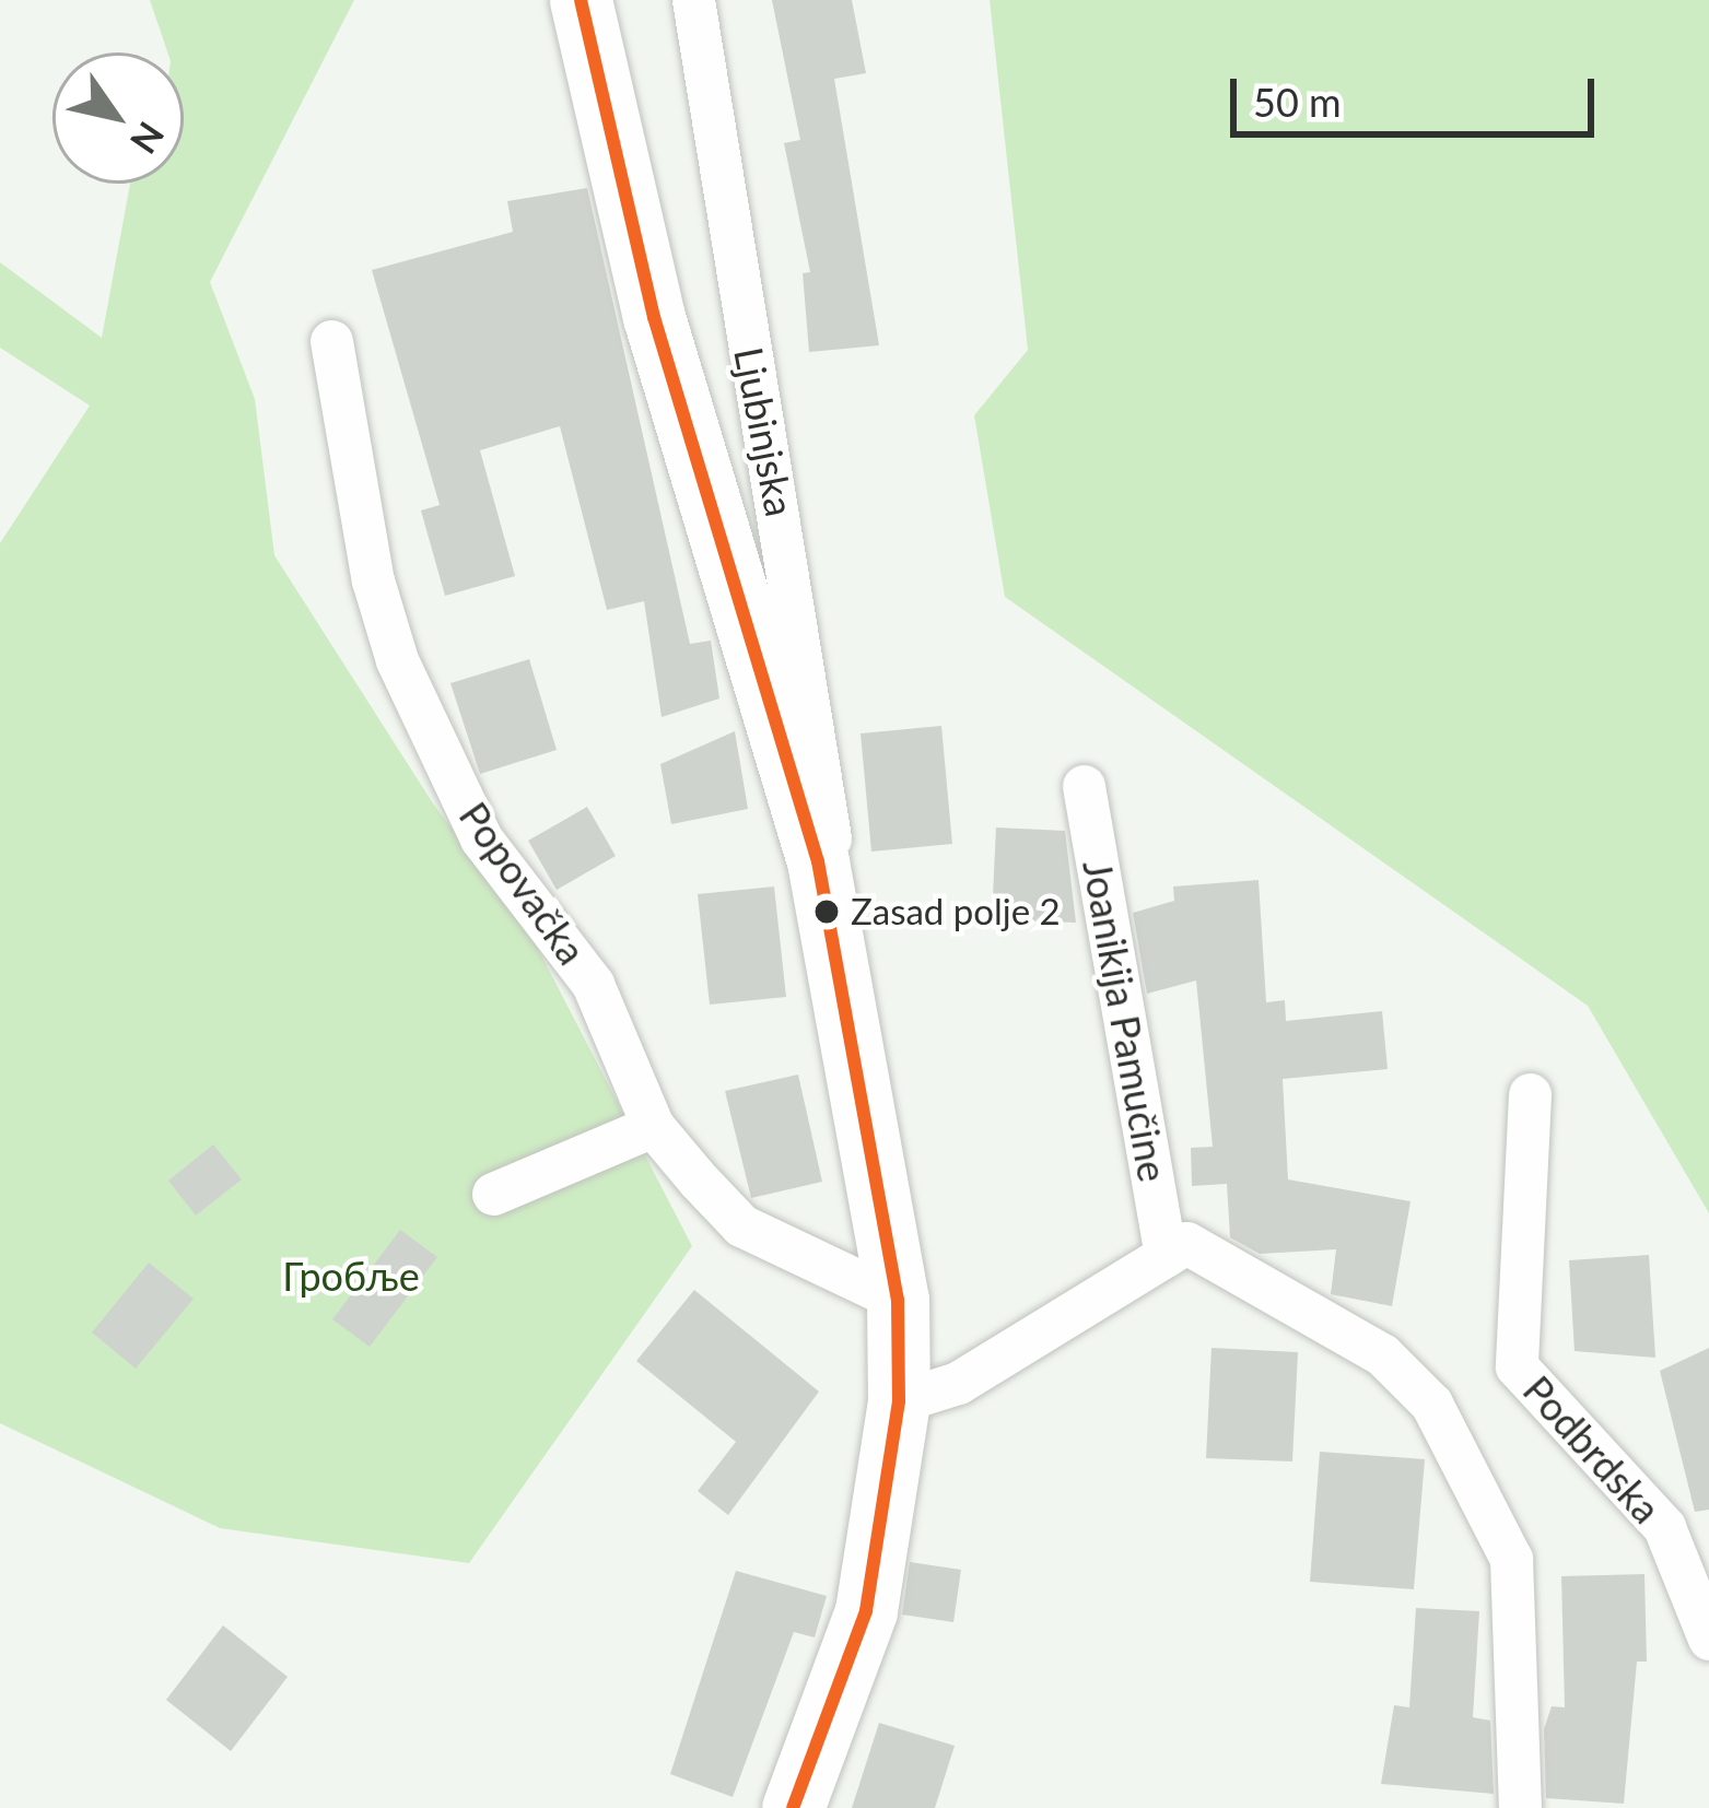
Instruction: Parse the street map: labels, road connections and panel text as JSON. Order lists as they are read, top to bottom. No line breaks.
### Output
{"streets":{"street":["Ljubinjska","Popovačka","Joanikija Pamučine","Podbrdska"]},"parks":["Гробље"],"places":["Zasad polje 2"],"scale_bar":"50 m","north":"bottom right"}
